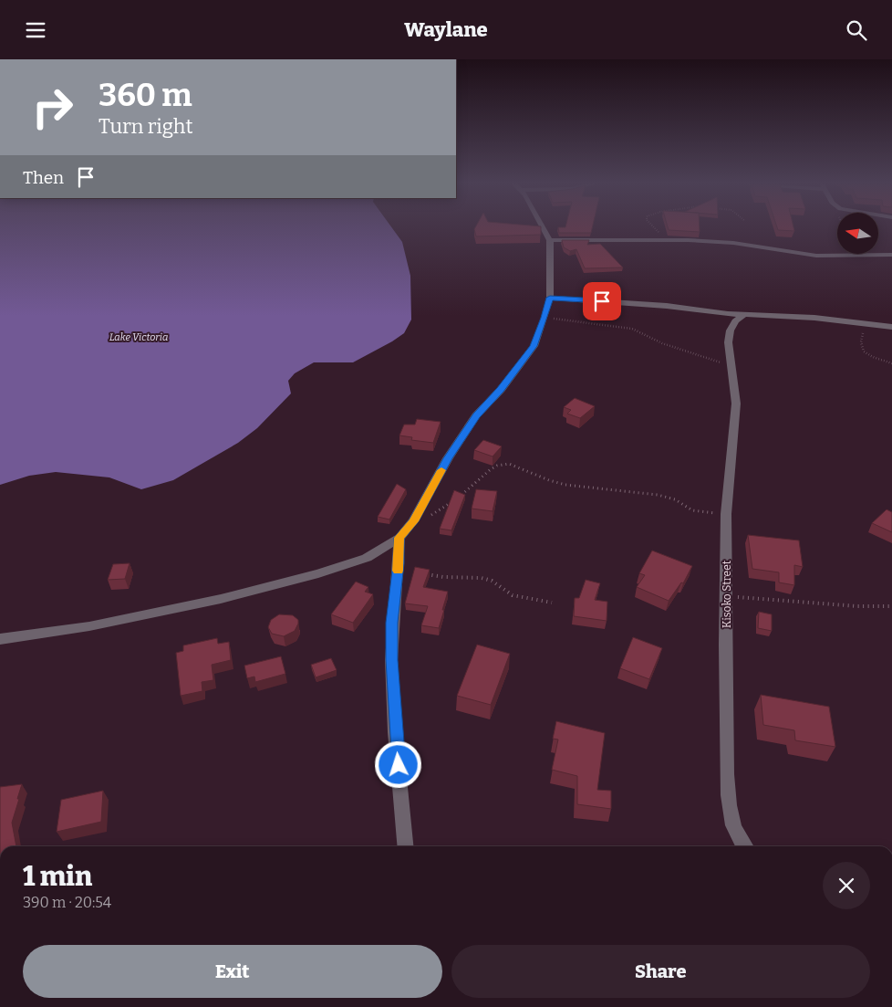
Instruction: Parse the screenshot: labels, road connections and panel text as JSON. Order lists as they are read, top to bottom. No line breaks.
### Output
{"streets":{"street":["Kisoko Street"]},"water":["Lake Victoria"],"north":"left","page":{"header":"Waylane","turn":["360 m","Turn right"],"then":"Then","heading":["1 min","390 m · 20:54"],"buttons":["Exit","Share"]}}
